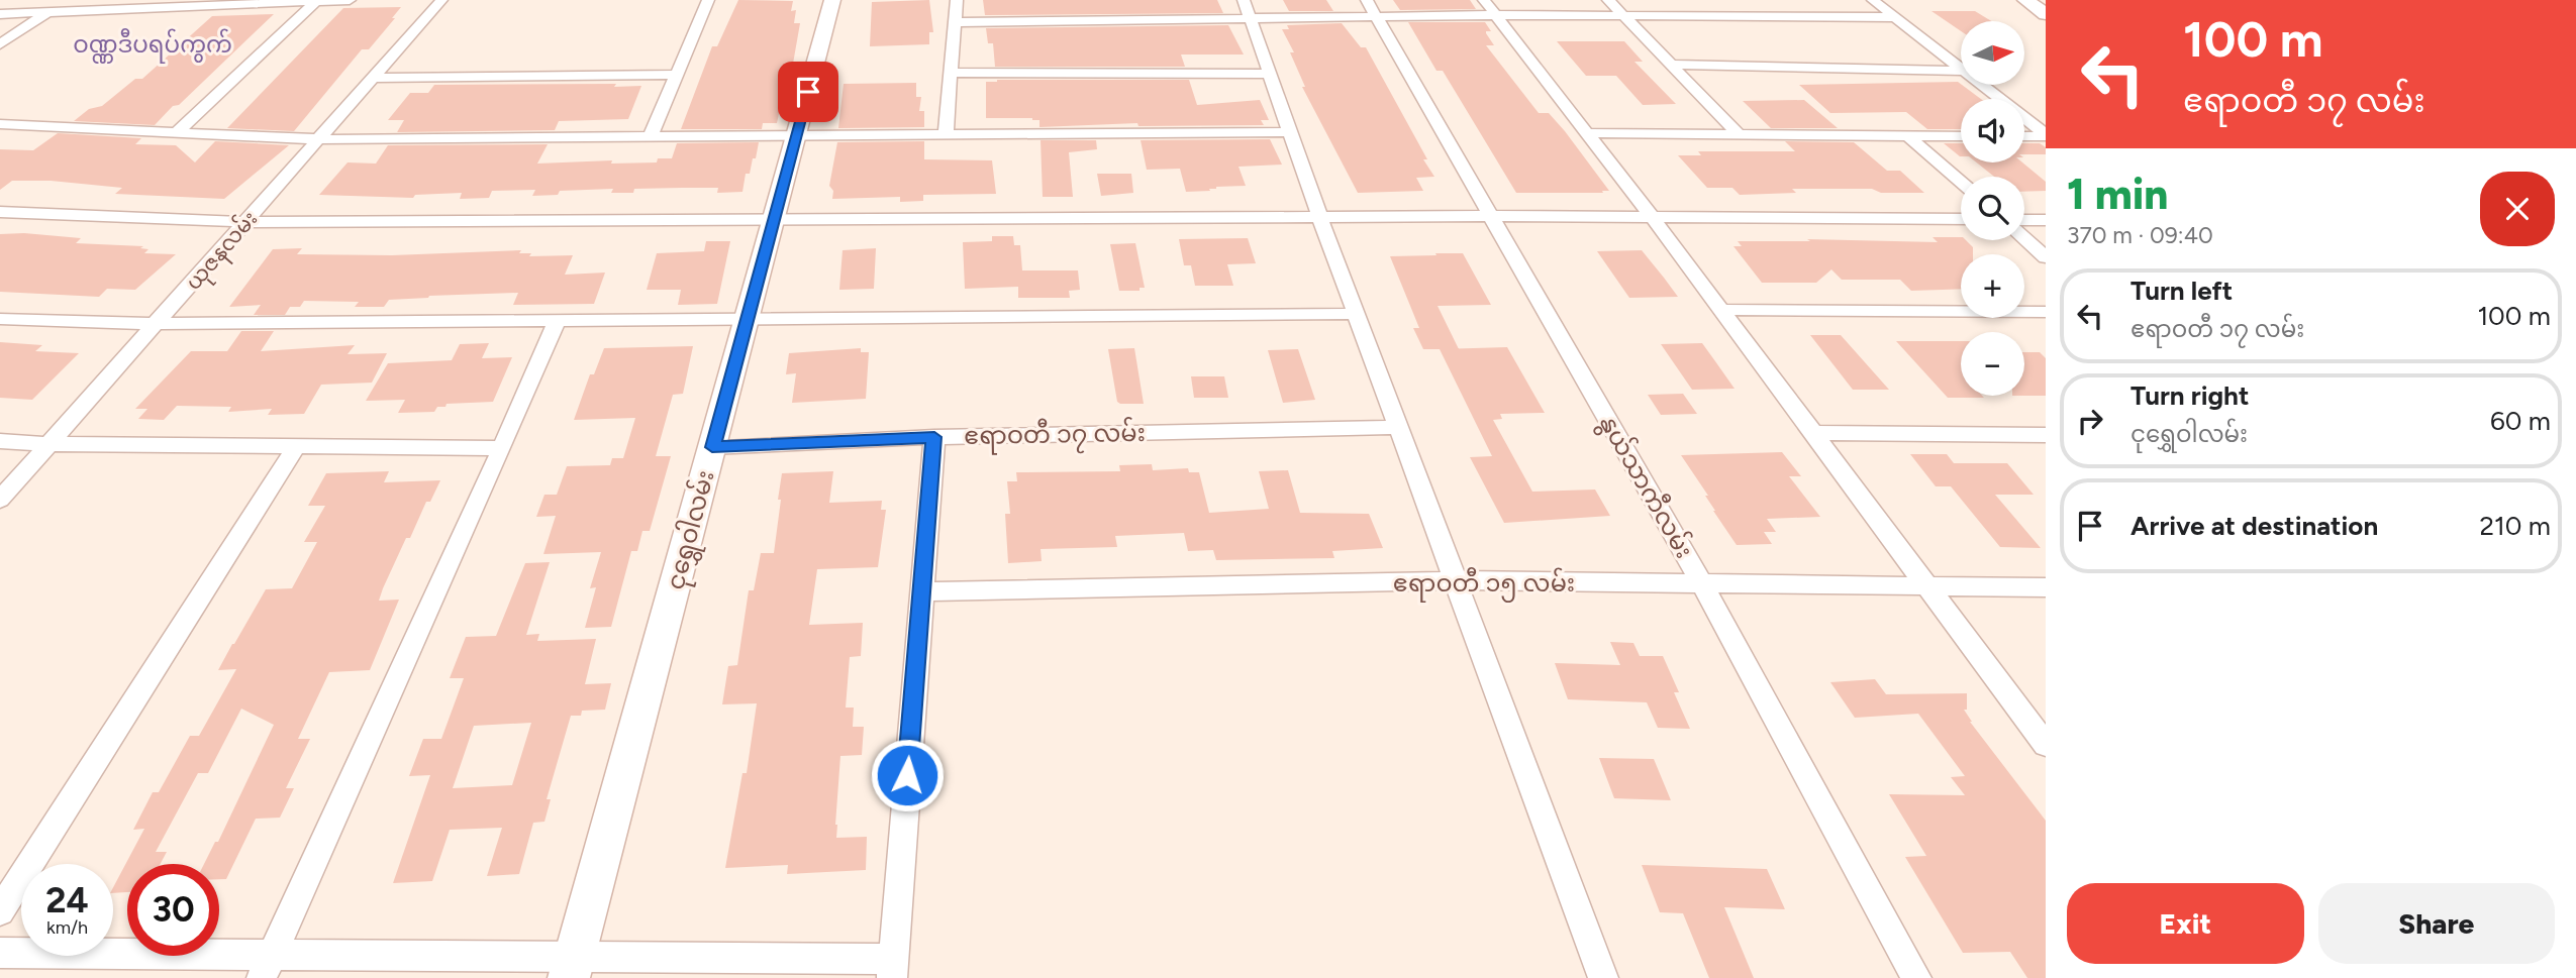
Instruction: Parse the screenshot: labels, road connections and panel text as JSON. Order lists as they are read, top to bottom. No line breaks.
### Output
{"streets":{"street":["ယုဇနလမ်း","ဧရာဝတီ ၁၇ လမ်း","နွယ်သာကီလမ်း","ငုရွှေဝါလမ်း","ဧရာဝတီ ၁၅ လမ်း"]},"crossings":[["ဧရာဝတီ ၁၇ လမ်း","ငုရွှေဝါလမ်း"],["နွယ်သာကီလမ်း","ဧရာဝတီ ၁၅ လမ်း"]],"districts":["ဝဏ္ဏဒီပရပ်ကွက်"],"north":"right","page":{"turn":["100 m","ဧရာဝတီ ၁၇ လမ်း"],"map_buttons":["+","−"],"heading":["1 min","370 m · 09:40"],"list":[{"name":"Turn left","note":"ဧရာဝတီ ၁၇ လမ်း","value":"100 m"},{"name":"Turn right","note":"ငုရွှေဝါလမ်း","value":"60 m"},{"name":"Arrive at destination","value":"210 m"}],"speed":"24 km/h","limit":"30","buttons":["Exit","Share"]}}
